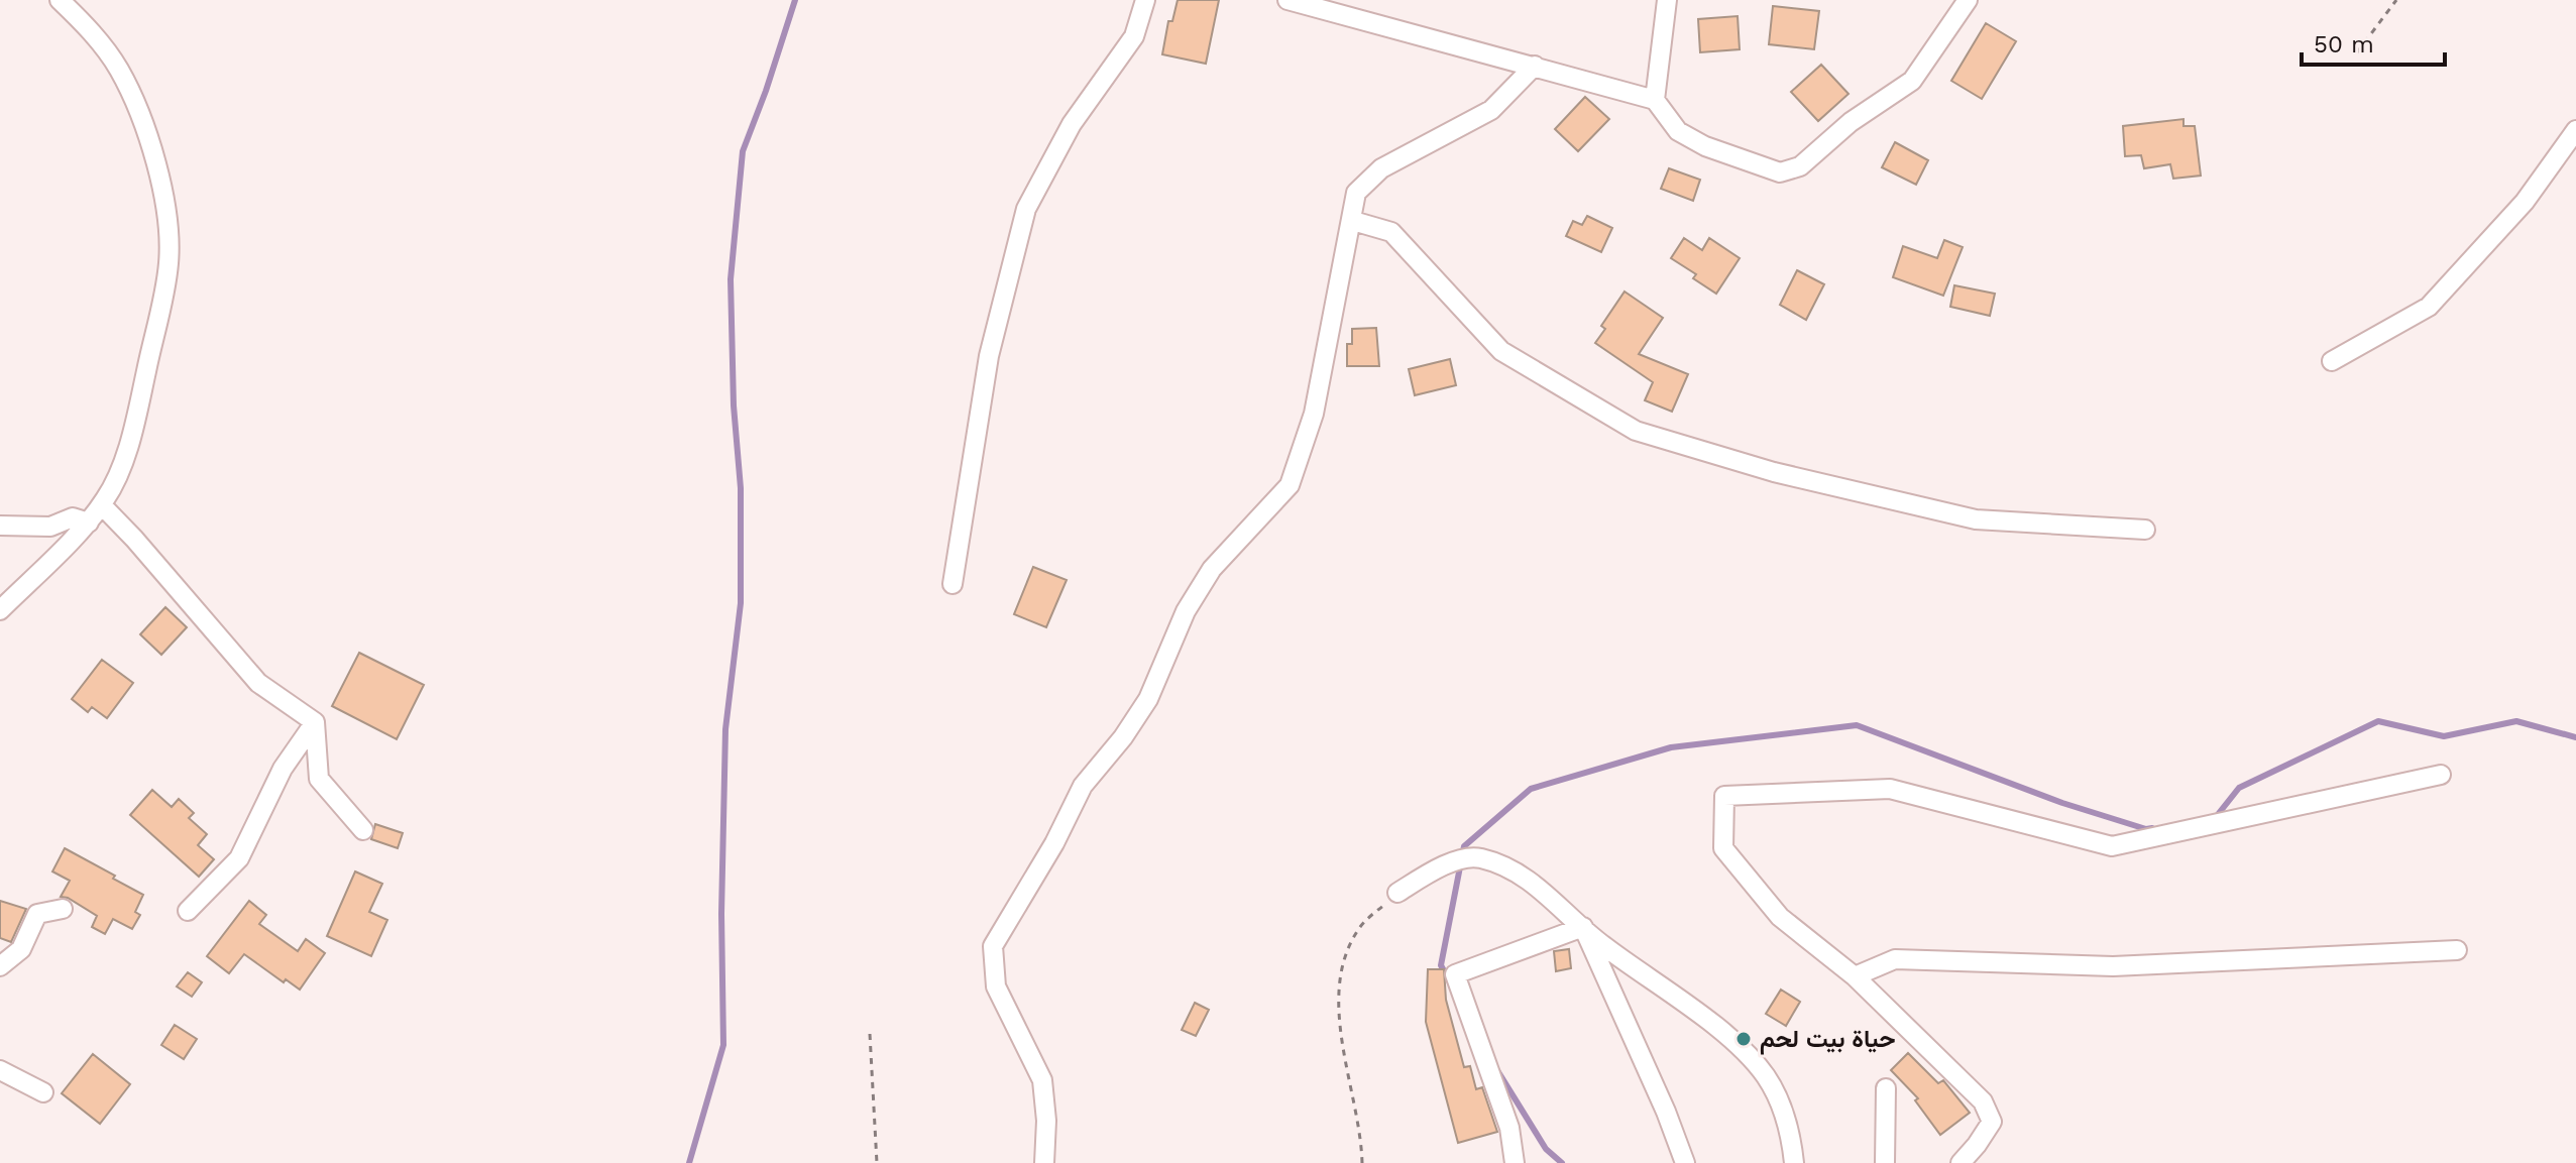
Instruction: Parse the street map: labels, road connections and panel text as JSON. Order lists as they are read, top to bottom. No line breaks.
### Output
{"places":["حياة بيت لحم"],"scale_bar":"50 m"}
